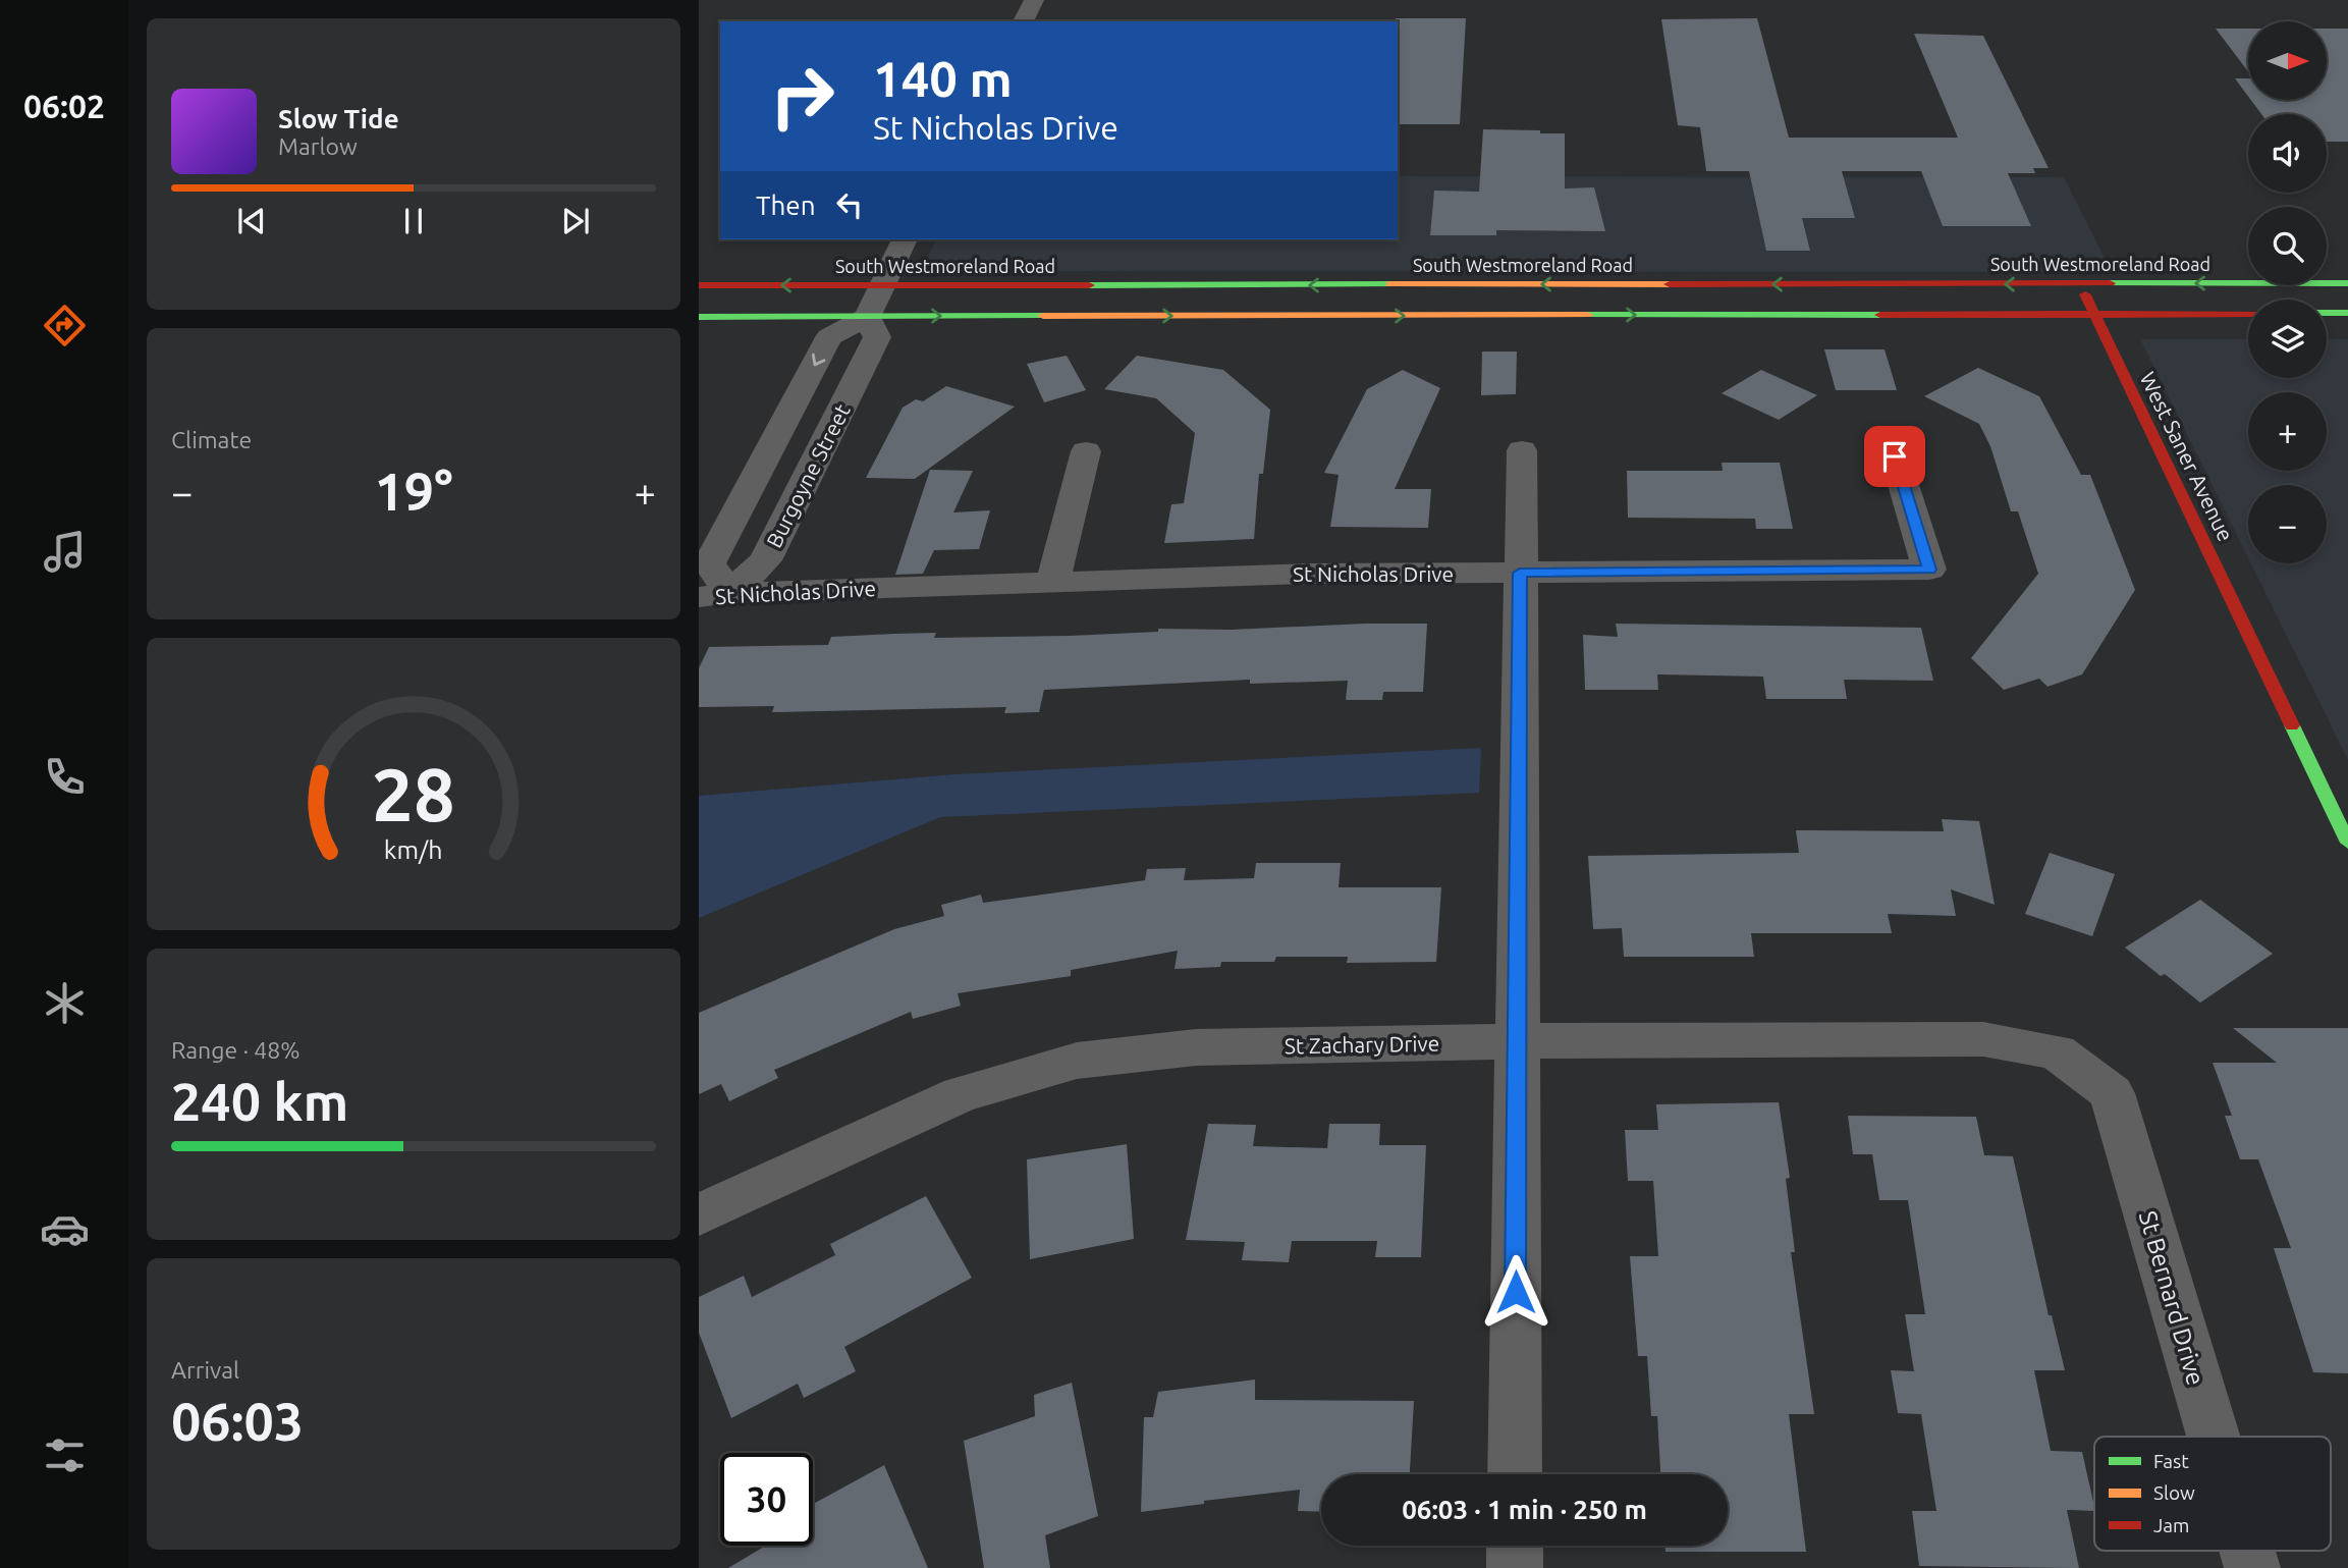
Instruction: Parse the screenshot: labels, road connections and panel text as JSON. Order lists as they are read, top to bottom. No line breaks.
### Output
{"streets":{"main road":["South Westmoreland Road","West Saner Avenue"],"street":["Burgoyne Street","St Nicholas Drive","St Zachary Drive","St Bernard Drive"]},"crossings":[["South Westmoreland Road","West Saner Avenue"],["Burgoyne Street","St Nicholas Drive"],["St Zachary Drive","St Bernard Drive"]],"legend":["Fast","Slow","Jam"],"north":"right","page":{"tabs":"06:02","map_buttons":["+","−"],"turn":["140 m","St Nicholas Drive"],"song":["Slow Tide","Marlow"],"then":"Then","tile":["Climate",["Range · 48%","240 km"],["Arrival","06:03"]],"heat":["−","19°","+"],"limit":"30","trip":"06:03 · 1 min · 250 m","gauge":["28","km/h"]}}
